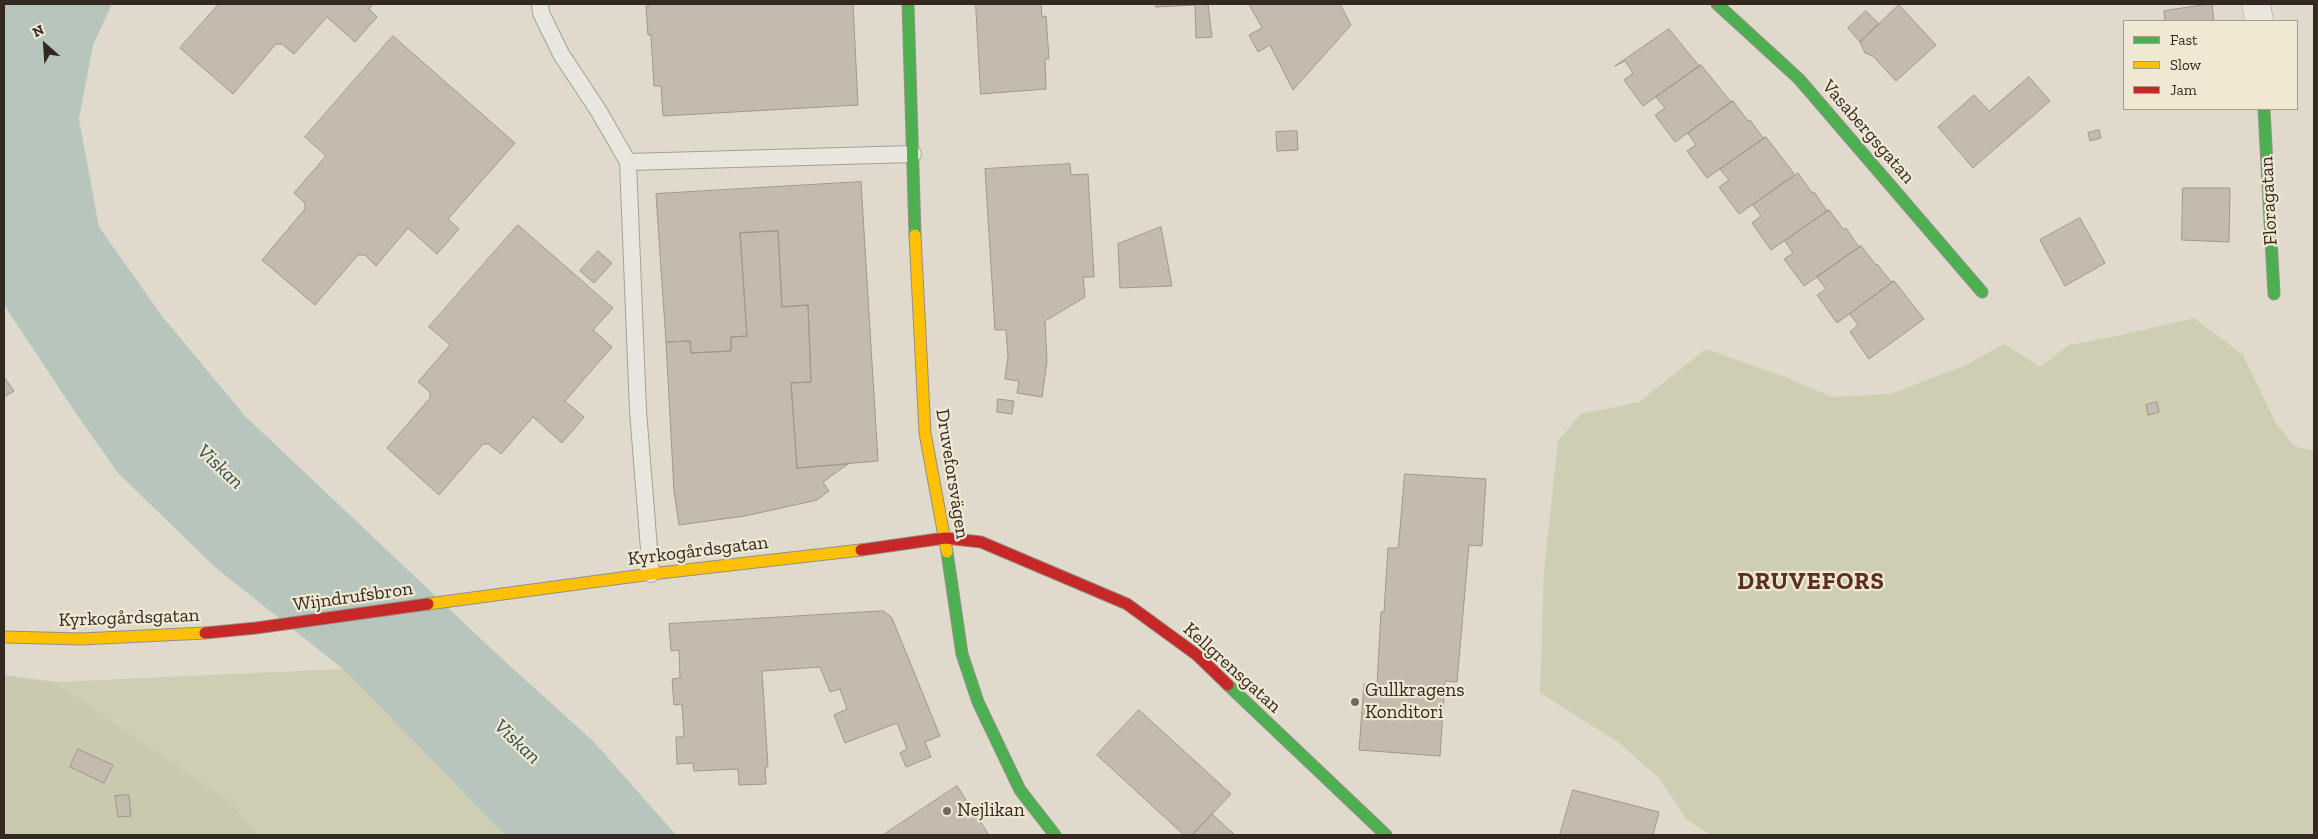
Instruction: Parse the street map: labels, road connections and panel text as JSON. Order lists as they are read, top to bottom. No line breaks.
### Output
{"streets":{"street":["Vasabergsgatan","Floragatan","Druveforsvägen","Kyrkogårdsgatan","Wijndrufsbron","Kellgrensgatan"]},"crossings":[["Druveforsvägen","Kyrkogårdsgatan"],["Druveforsvägen","Kellgrensgatan"],["Kyrkogårdsgatan","Wijndrufsbron"],["Kyrkogårdsgatan","Kellgrensgatan"]],"districts":["DRUVEFORS"],"water":["Viskan"],"places":["Gullkragens Konditori","Nejlikan"],"legend":["Fast","Slow","Jam"],"north":"top left"}
